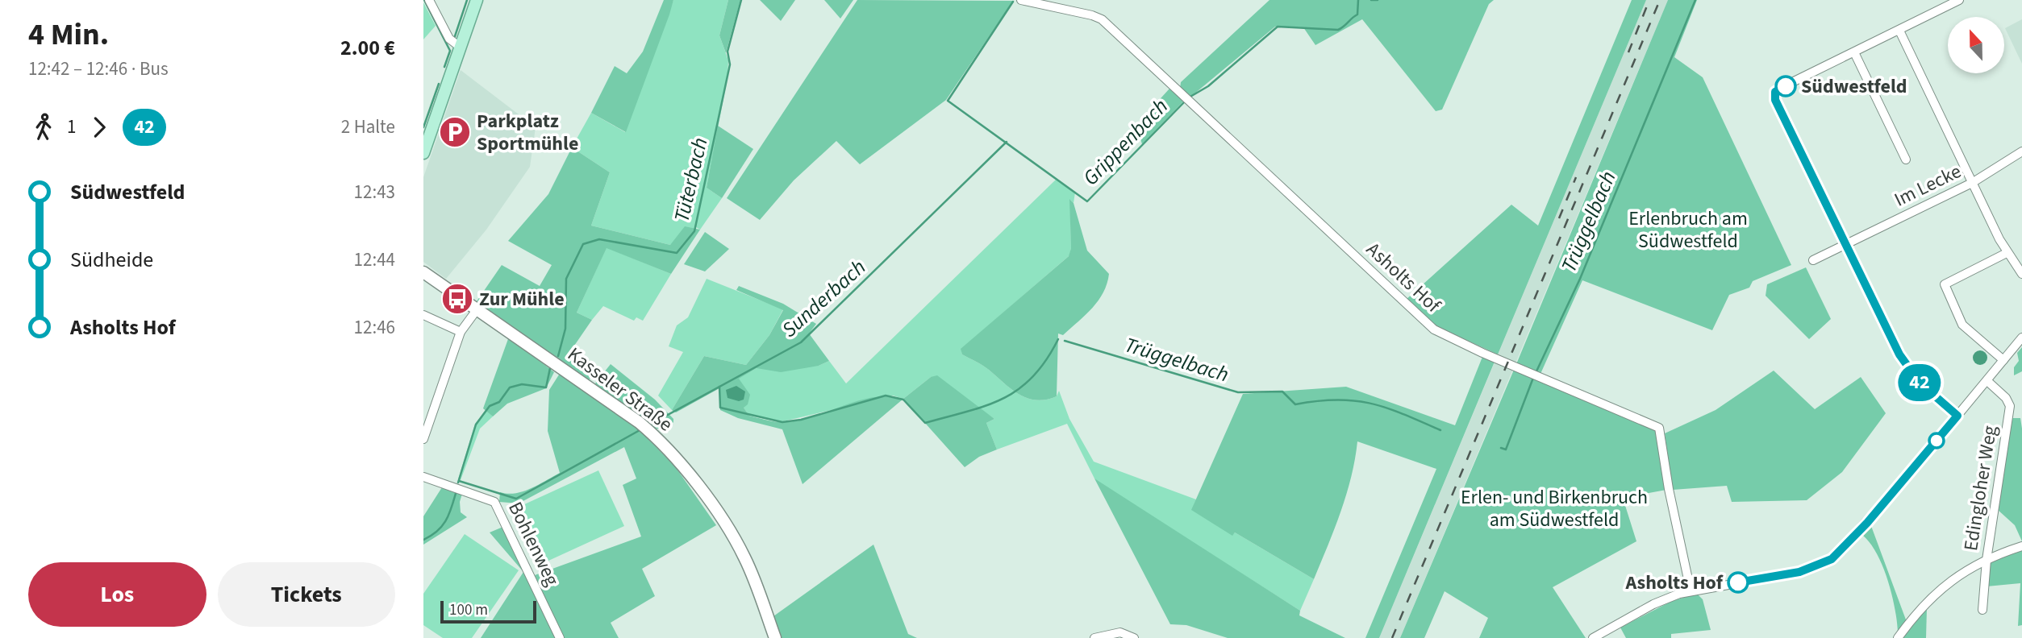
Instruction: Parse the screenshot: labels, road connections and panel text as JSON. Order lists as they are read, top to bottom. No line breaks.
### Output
{"streets":{"street":["Im Lecke","Asholts Hof","Kasseler Straße","Edingloher Weg","Bohlenweg"]},"water":["Grippenbach","Tüterbach","Trüggelbach","Sunderbach"],"parks":["Erlenbruch am Südwestfeld","Erlen- und Birkenbruch am Südwestfeld"],"places":{"other":["Südwestfeld","Asholts Hof"],"parking":["Parkplatz Sportmühle"],"bus stop":["Zur Mühle"]},"lines":["bus line 42"],"scale_bar":"100 m","north":"top","page":{"heading":["4 Min.","12:42 – 12:46 · Bus","2.00 €"],"on_map":"42","legs":["1","42","2 Halte"],"list":[{"name":"Südwestfeld","value":"12:43"},{"name":"Südheide","value":"12:44"},{"name":"Asholts Hof","value":"12:46"}],"buttons":["Los","Tickets"],"scale":"100 m"}}
